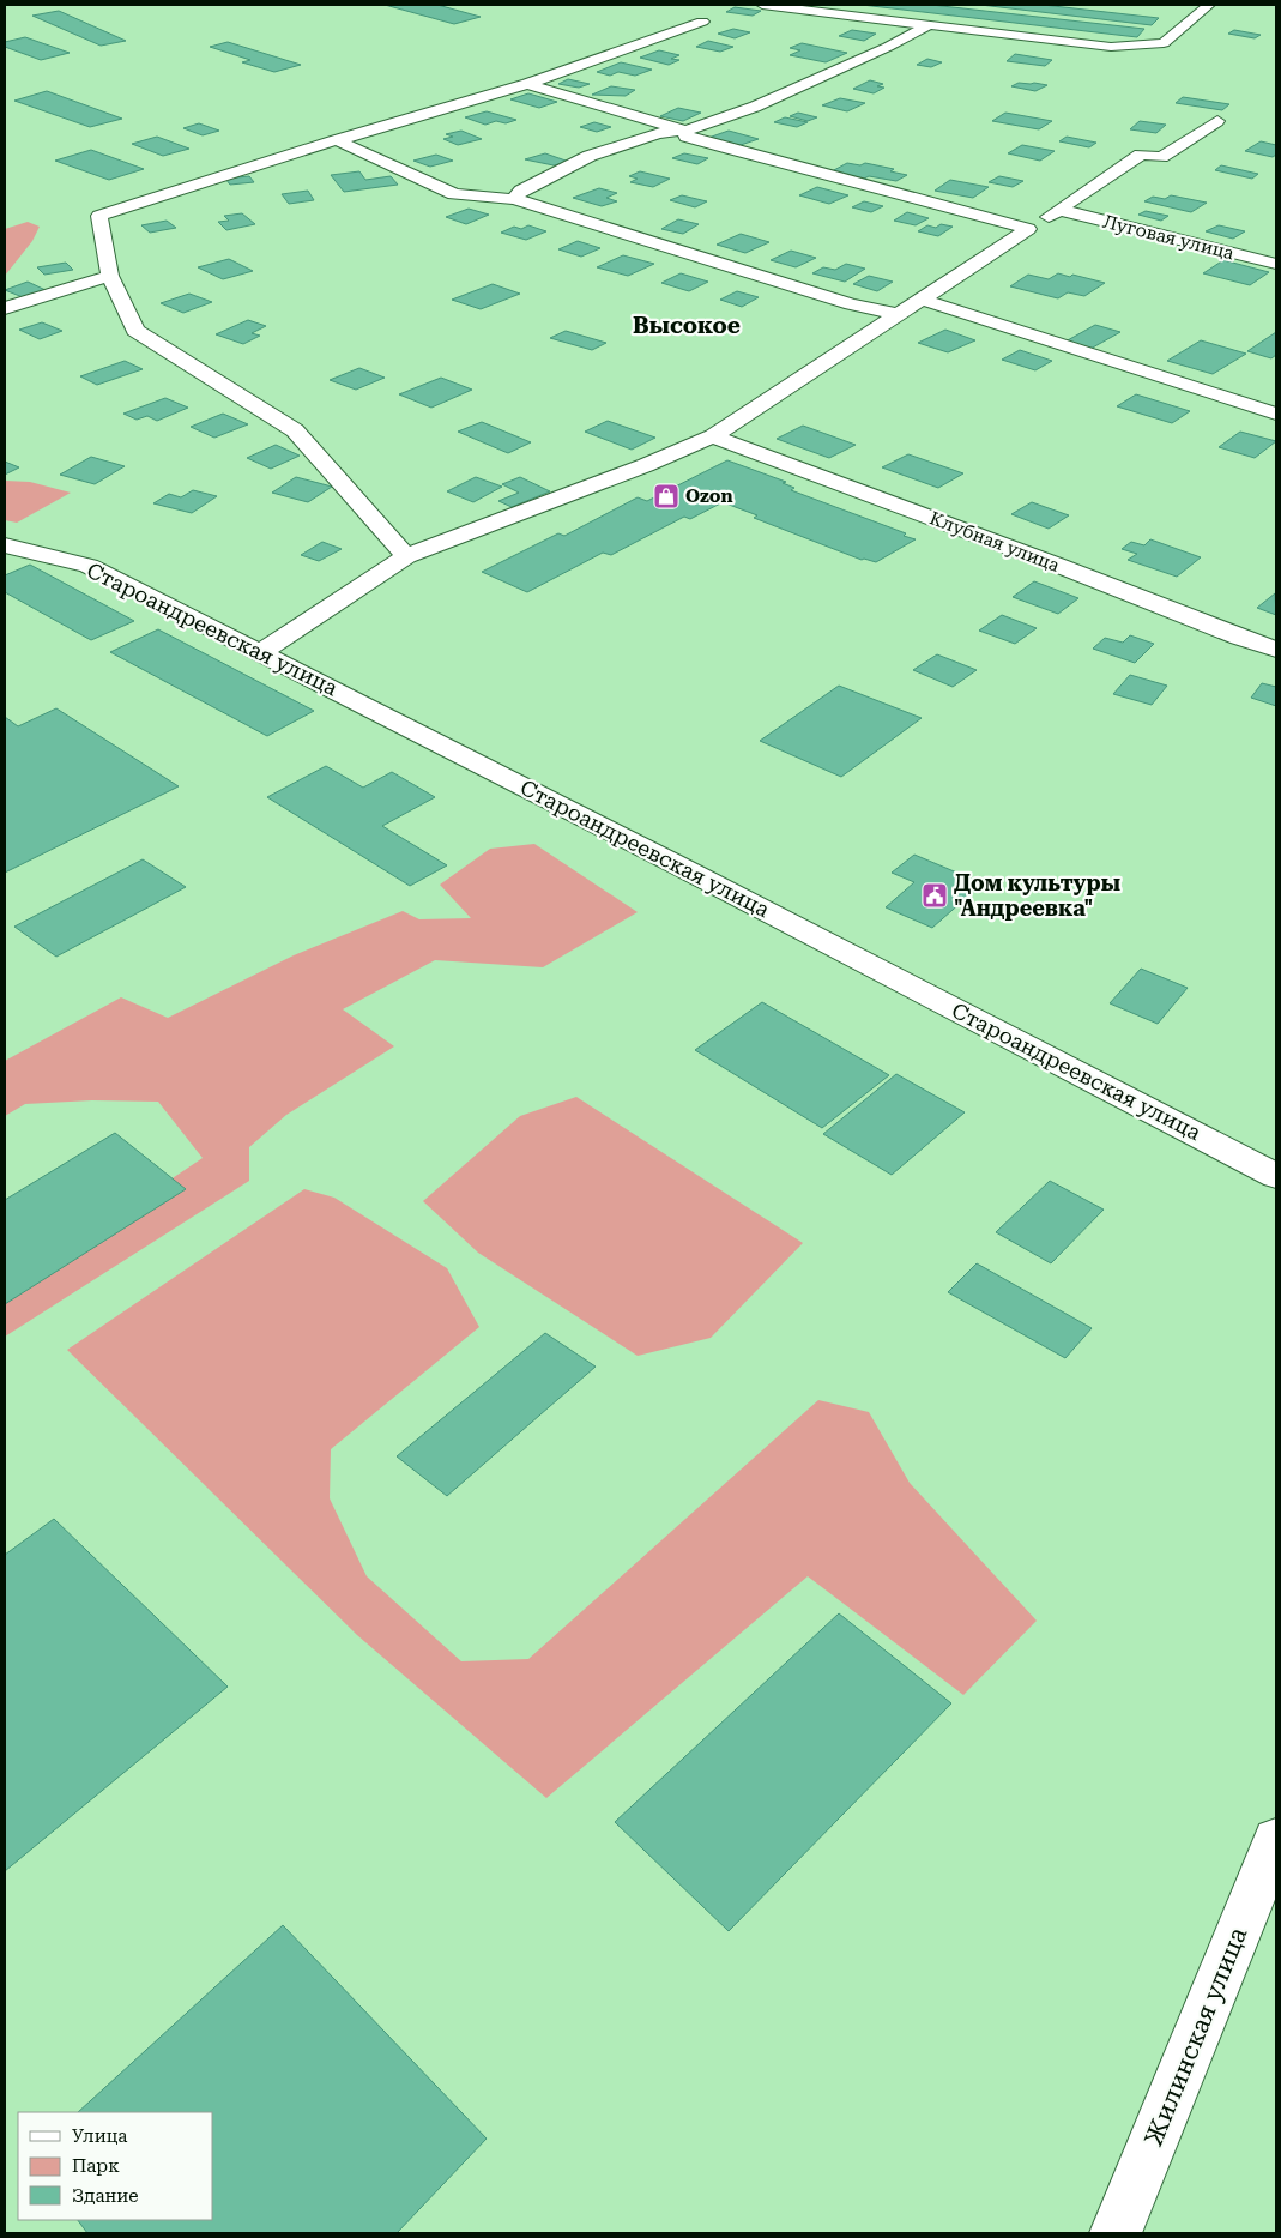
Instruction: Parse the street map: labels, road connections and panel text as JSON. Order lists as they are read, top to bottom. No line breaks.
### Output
{"streets":{"street":["Луговая улица","Клубная улица","Староандреевская улица","Жилинская улица"]},"districts":["Высокое"],"places":{"shop":["Ozon"],"public building":["Дом культуры \"Андреевка\""]},"legend":["Улица","Парк","Здание"]}
